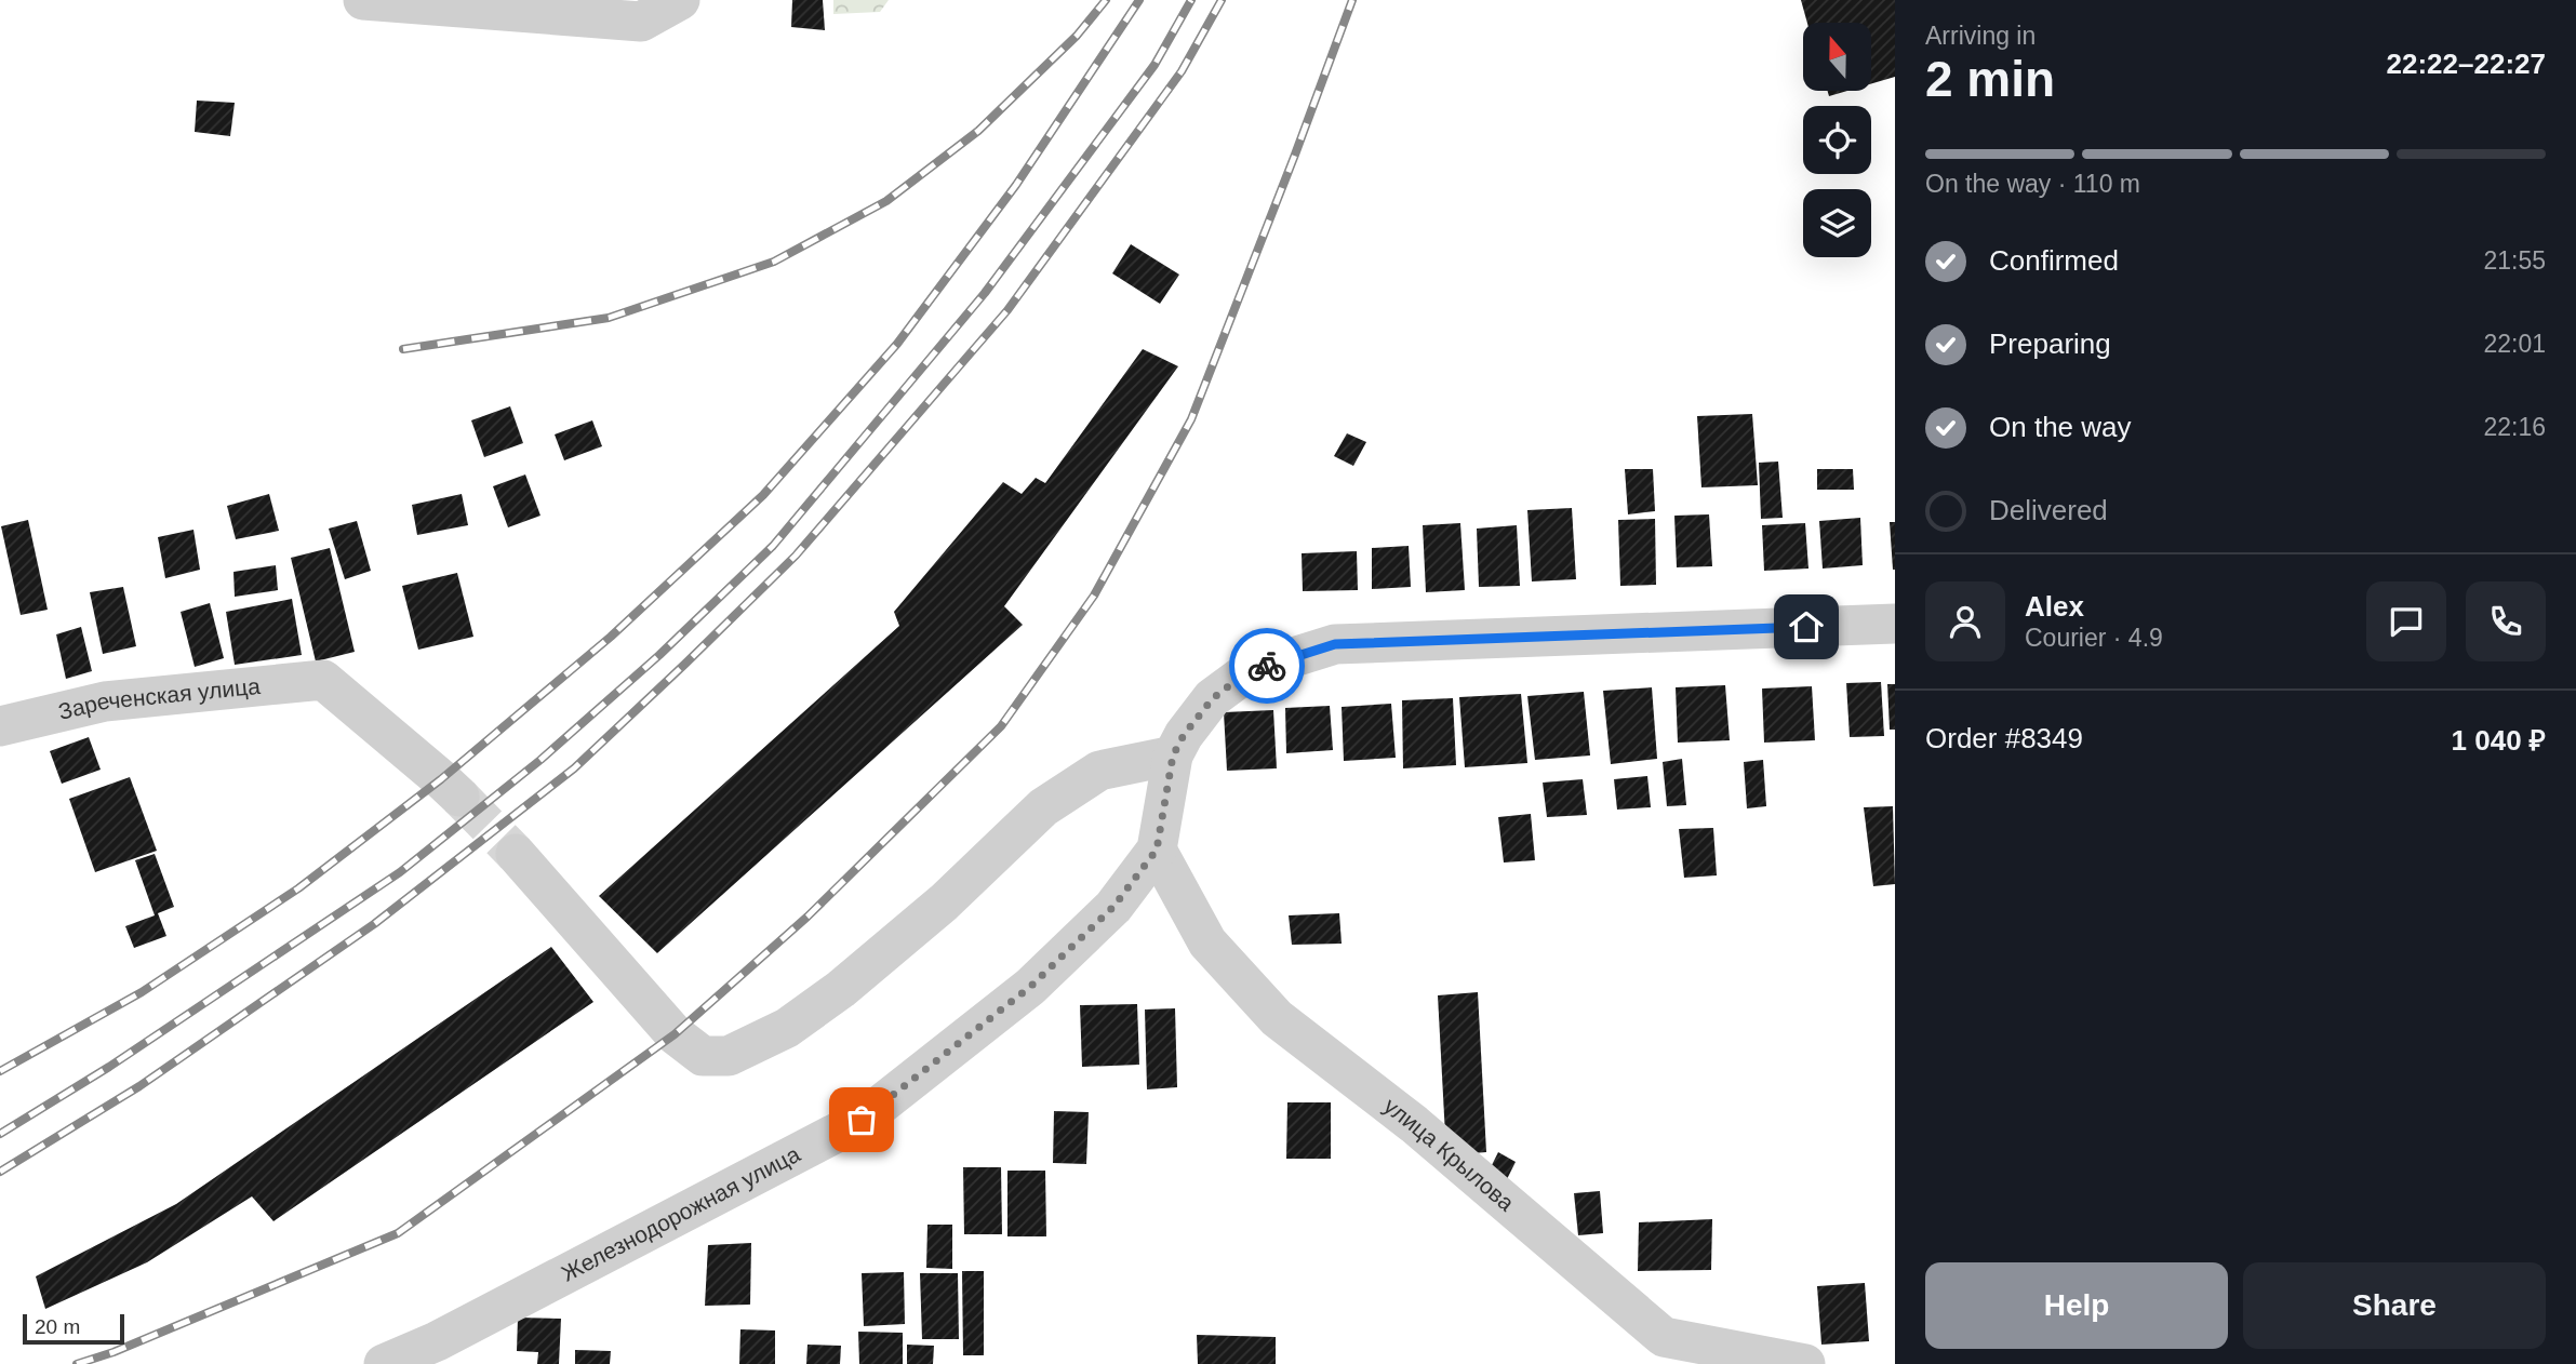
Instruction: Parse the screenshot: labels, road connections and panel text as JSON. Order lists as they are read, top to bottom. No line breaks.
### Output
{"streets":{"street":["Зареченская улица","улица Крылова","Железнодорожная улица"]},"crossings":[["улица Крылова","Железнодорожная улица"]],"scale_bar":"20 m","north":"top","page":{"heading":["2 min","Arriving in","22:22–22:27"],"panel":["Alex","Courier · 4.9","Order #8349","1 040 ₽"],"bar":"On the way · 110 m","list":[["Confirmed","21:55"],["Preparing","22:01"],["On the way","22:16"],"Delivered"],"buttons":["Help","Share"],"scale":"20 m"}}
